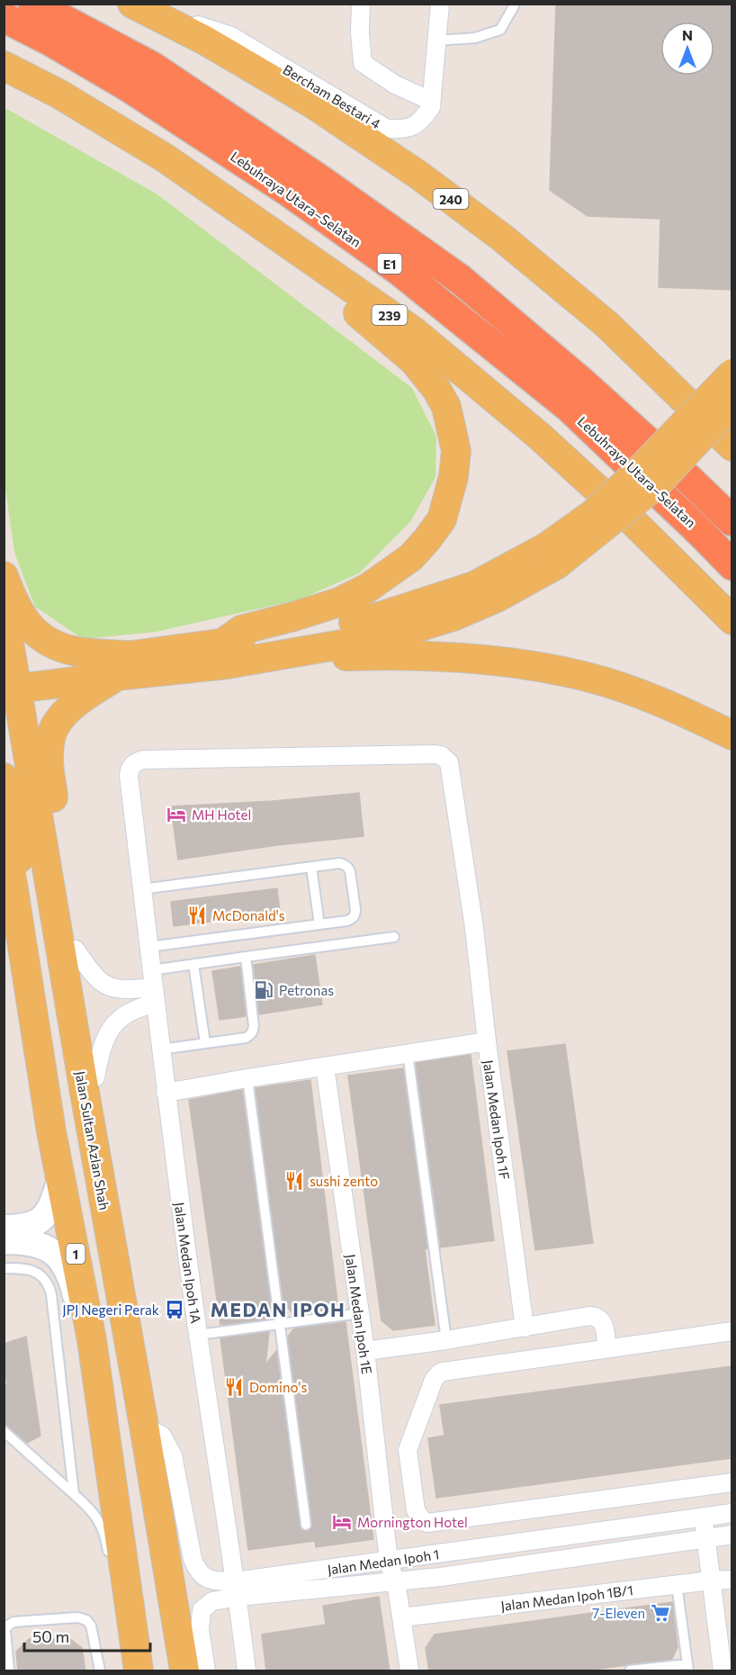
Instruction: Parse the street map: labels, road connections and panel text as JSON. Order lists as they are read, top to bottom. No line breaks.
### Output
{"streets":{"highway":["Lebuhraya Utara–Selatan","E1"],"main road":["240","239","Jalan Sultan Azlan Shah","1"],"street":["Bercham Bestari 4","Jalan Medan Ipoh 1F","Jalan Medan Ipoh 1A","Jalan Medan Ipoh 1E","Jalan Medan Ipoh 1","Jalan Medan Ipoh 1B/1"]},"crossings":[["Bercham Bestari 4","240"],["Jalan Medan Ipoh 1F","Jalan Medan Ipoh 1A"],["Jalan Medan Ipoh 1F","Jalan Medan Ipoh 1E"],["Jalan Sultan Azlan Shah","Jalan Medan Ipoh 1"],["Jalan Medan Ipoh 1A","Jalan Medan Ipoh 1"],["Jalan Medan Ipoh 1E","Jalan Medan Ipoh 1"]],"districts":["MEDAN IPOH"],"places":{"hotel":["MH Hotel","Mornington Hotel"],"restaurant":["McDonald's","sushi zento","Domino's"],"fuel station":["Petronas"],"bus stop":["JPJ Negeri Perak"],"supermarket":["7-Eleven"]},"scale_bar":"50 m","north":"top"}
